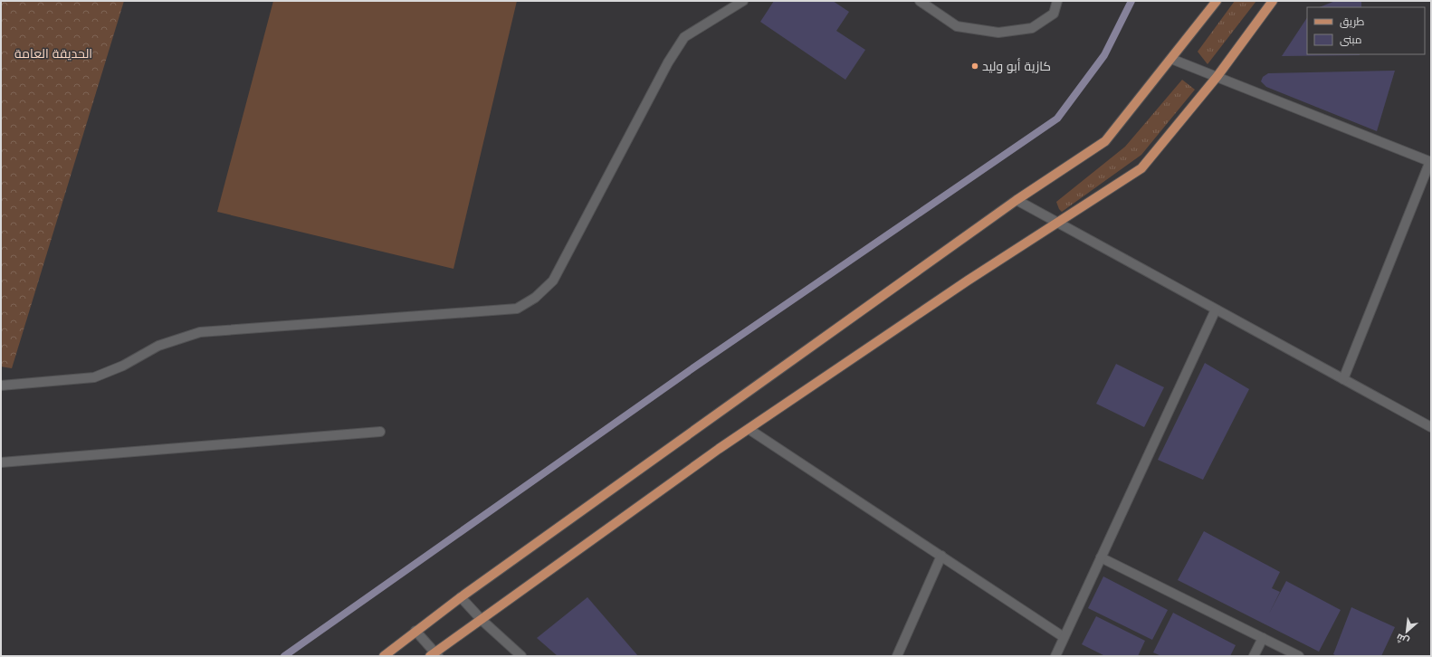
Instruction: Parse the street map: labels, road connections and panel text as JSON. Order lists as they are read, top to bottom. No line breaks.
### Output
{"parks":["الحديقة العامة"],"places":["كازية أبو وليد"],"legend":["طريق","مبنى"],"north":"bottom left"}
